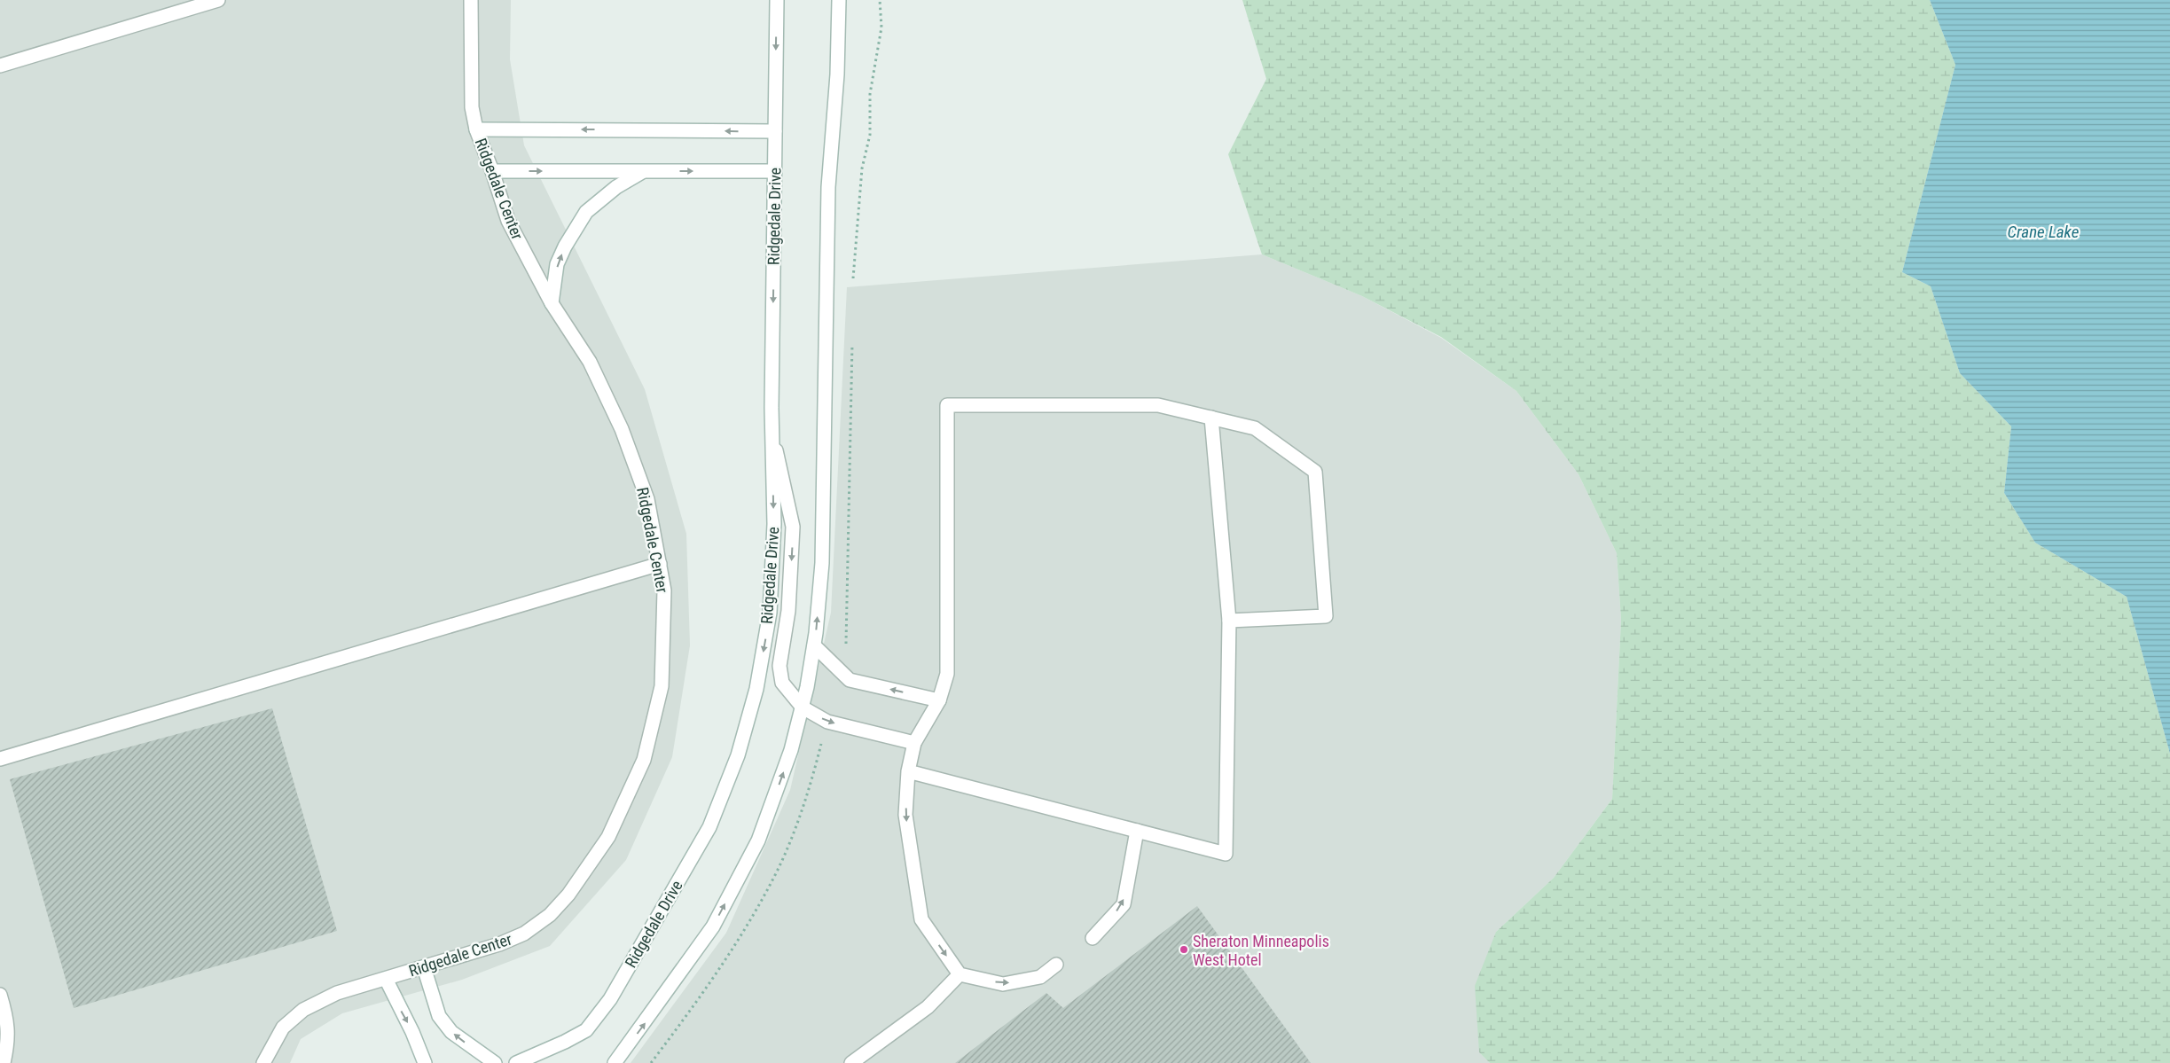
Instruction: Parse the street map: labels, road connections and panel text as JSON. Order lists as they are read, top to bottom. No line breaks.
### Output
{"streets":{"street":["Ridgedale Center","Ridgedale Drive"]},"water":["Crane Lake"],"places":["Sheraton Minneapolis West Hotel"]}
